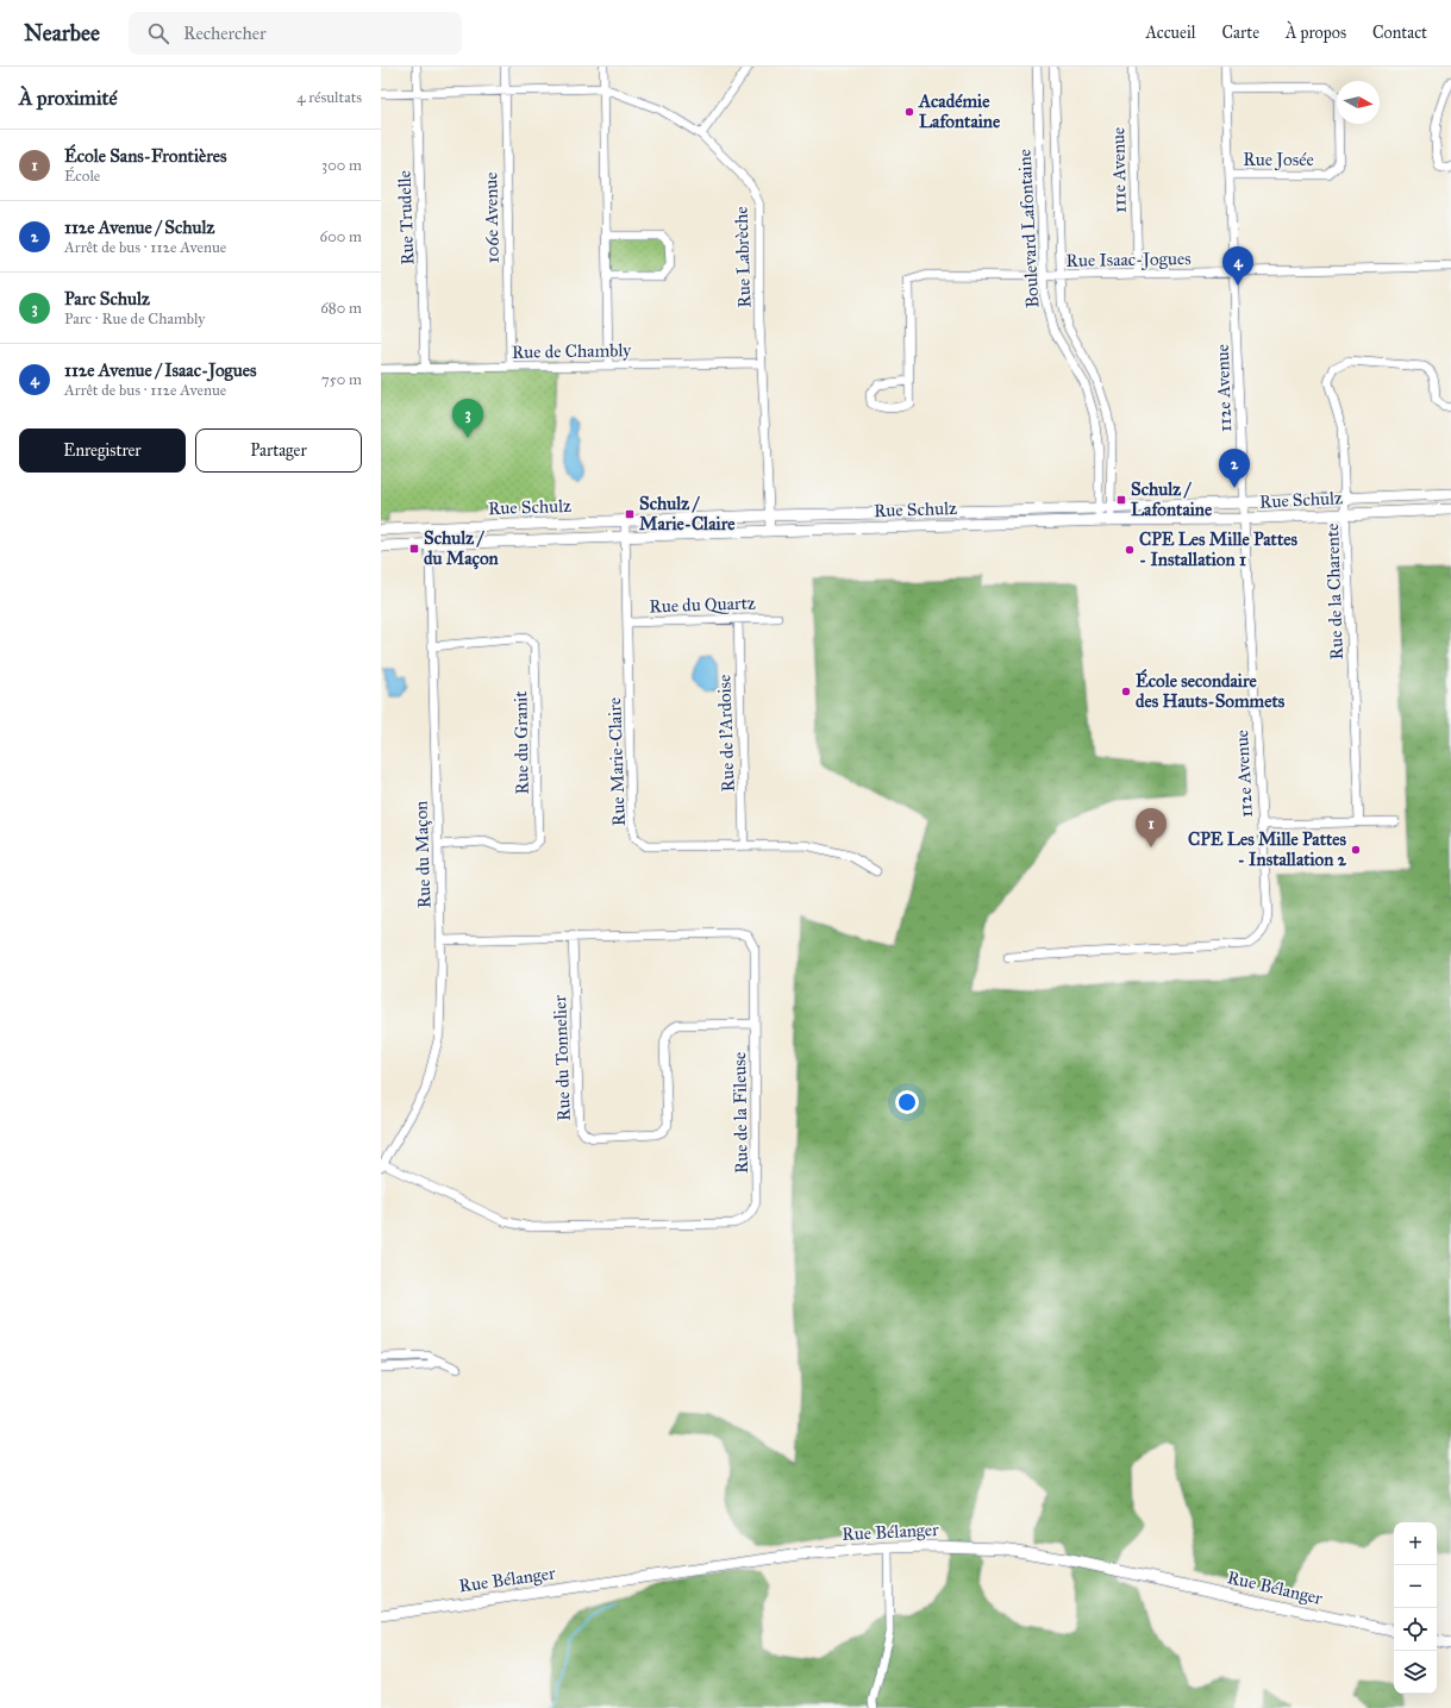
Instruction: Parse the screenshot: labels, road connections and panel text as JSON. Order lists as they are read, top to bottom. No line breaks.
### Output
{"streets":{"street":["Rue Josée","111e Avenue","Rue Trudelle","106e Avenue","Boulevard Lafontaine","Rue Labrèche","Rue Isaac-Jogues","Rue de Chambly","112e Avenue","Rue Schulz","Rue de la Charente","Rue du Quartz","Rue de l'Ardoise","Rue du Granit","Rue Marie-Claire","Rue du Maçon","Rue du Tonnelier","Rue de la Fileuse","Rue Bélanger"]},"crossings":[["Rue Josée","112e Avenue"],["111e Avenue","Rue Isaac-Jogues"],["Rue Trudelle","Rue Labrèche"],["Rue Trudelle","Rue de Chambly"],["106e Avenue","Rue Labrèche"],["106e Avenue","Rue de Chambly"],["Boulevard Lafontaine","Rue Isaac-Jogues"],["Boulevard Lafontaine","Rue Schulz"],["Rue Labrèche","Rue de Chambly"],["Rue Labrèche","Rue Schulz"],["Rue Isaac-Jogues","112e Avenue"],["112e Avenue","Rue Schulz"],["Rue Schulz","Rue de la Charente"],["Rue Schulz","Rue Marie-Claire"],["Rue Schulz","Rue du Maçon"],["Rue du Quartz","Rue de l'Ardoise"],["Rue du Quartz","Rue Marie-Claire"],["Rue de l'Ardoise","Rue Marie-Claire"],["Rue du Granit","Rue du Maçon"],["Rue du Maçon","Rue de la Fileuse"],["Rue du Tonnelier","Rue de la Fileuse"]],"places":{"other":["Académie Lafontaine","CPE Les Mille Pattes - Installation 1","École secondaire des Hauts-Sommets","CPE Les Mille Pattes - Installation 2"],"transit":["Schulz / Lafontaine","Schulz / Marie-Claire","Schulz / du Maçon"]},"north":"right","page":{"header":"Nearbee","search":"Rechercher","nav":["Accueil","Carte","À propos","Contact"],"heading":["À proximité","4 résultats"],"list":[{"mark":"1","name":"École Sans-Frontières","note":"École","value":"300 m"},{"mark":"2","name":"112e Avenue / Schulz","note":"Arrêt de bus · 112e Avenue","value":"600 m"},{"mark":"3","name":"Parc Schulz","note":"Parc · Rue de Chambly","value":"680 m"},{"mark":"4","name":"112e Avenue / Isaac-Jogues","note":"Arrêt de bus · 112e Avenue","value":"750 m"}],"pins":["4","3","2","1"],"buttons":["Enregistrer","Partager"],"map_buttons":["+","−"]}}
